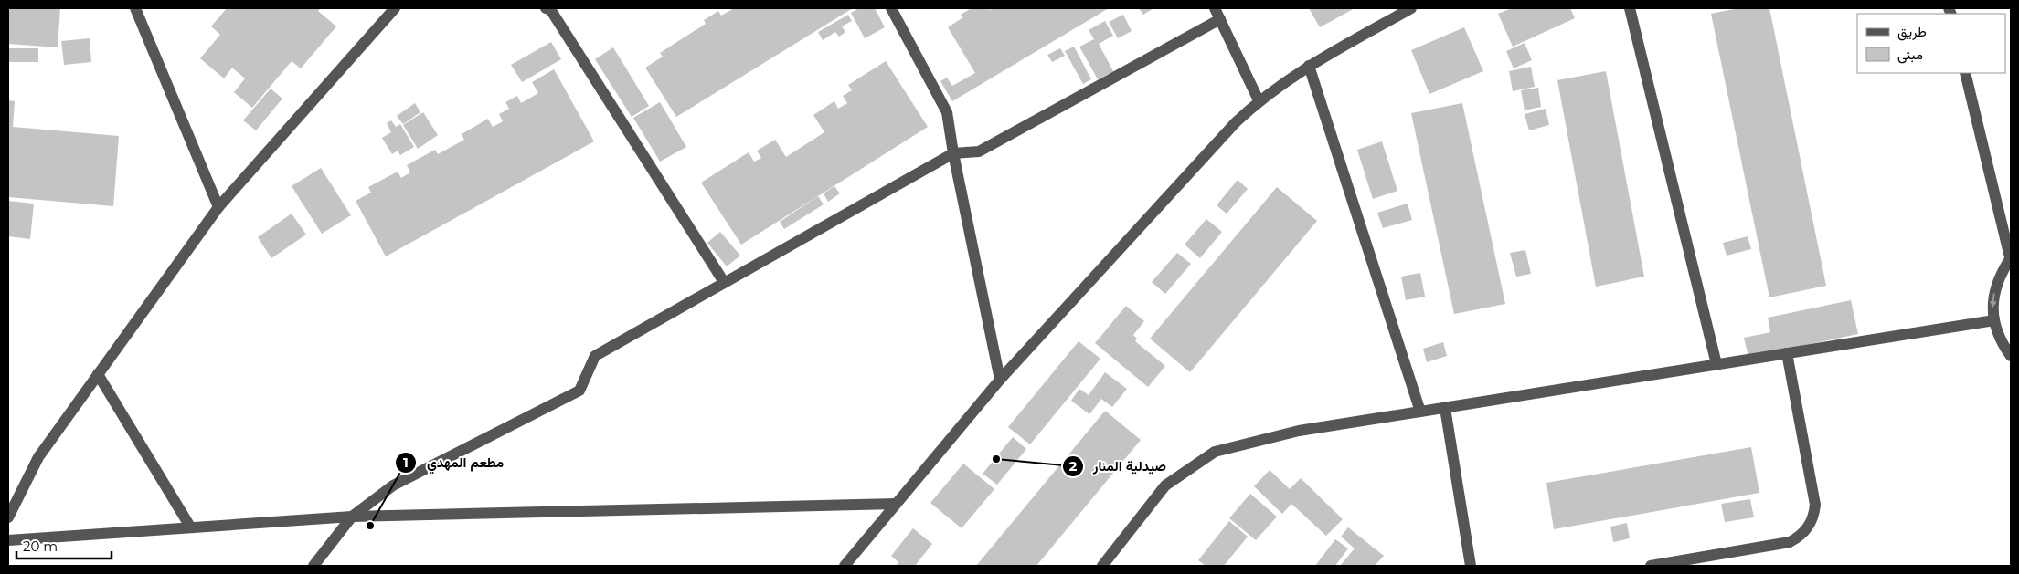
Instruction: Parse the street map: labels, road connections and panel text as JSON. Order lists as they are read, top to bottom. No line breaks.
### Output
{"places":["صيدلية المنار","مطعم المهدي"],"legend":["طريق","مبنى"],"scale_bar":"20 m"}
